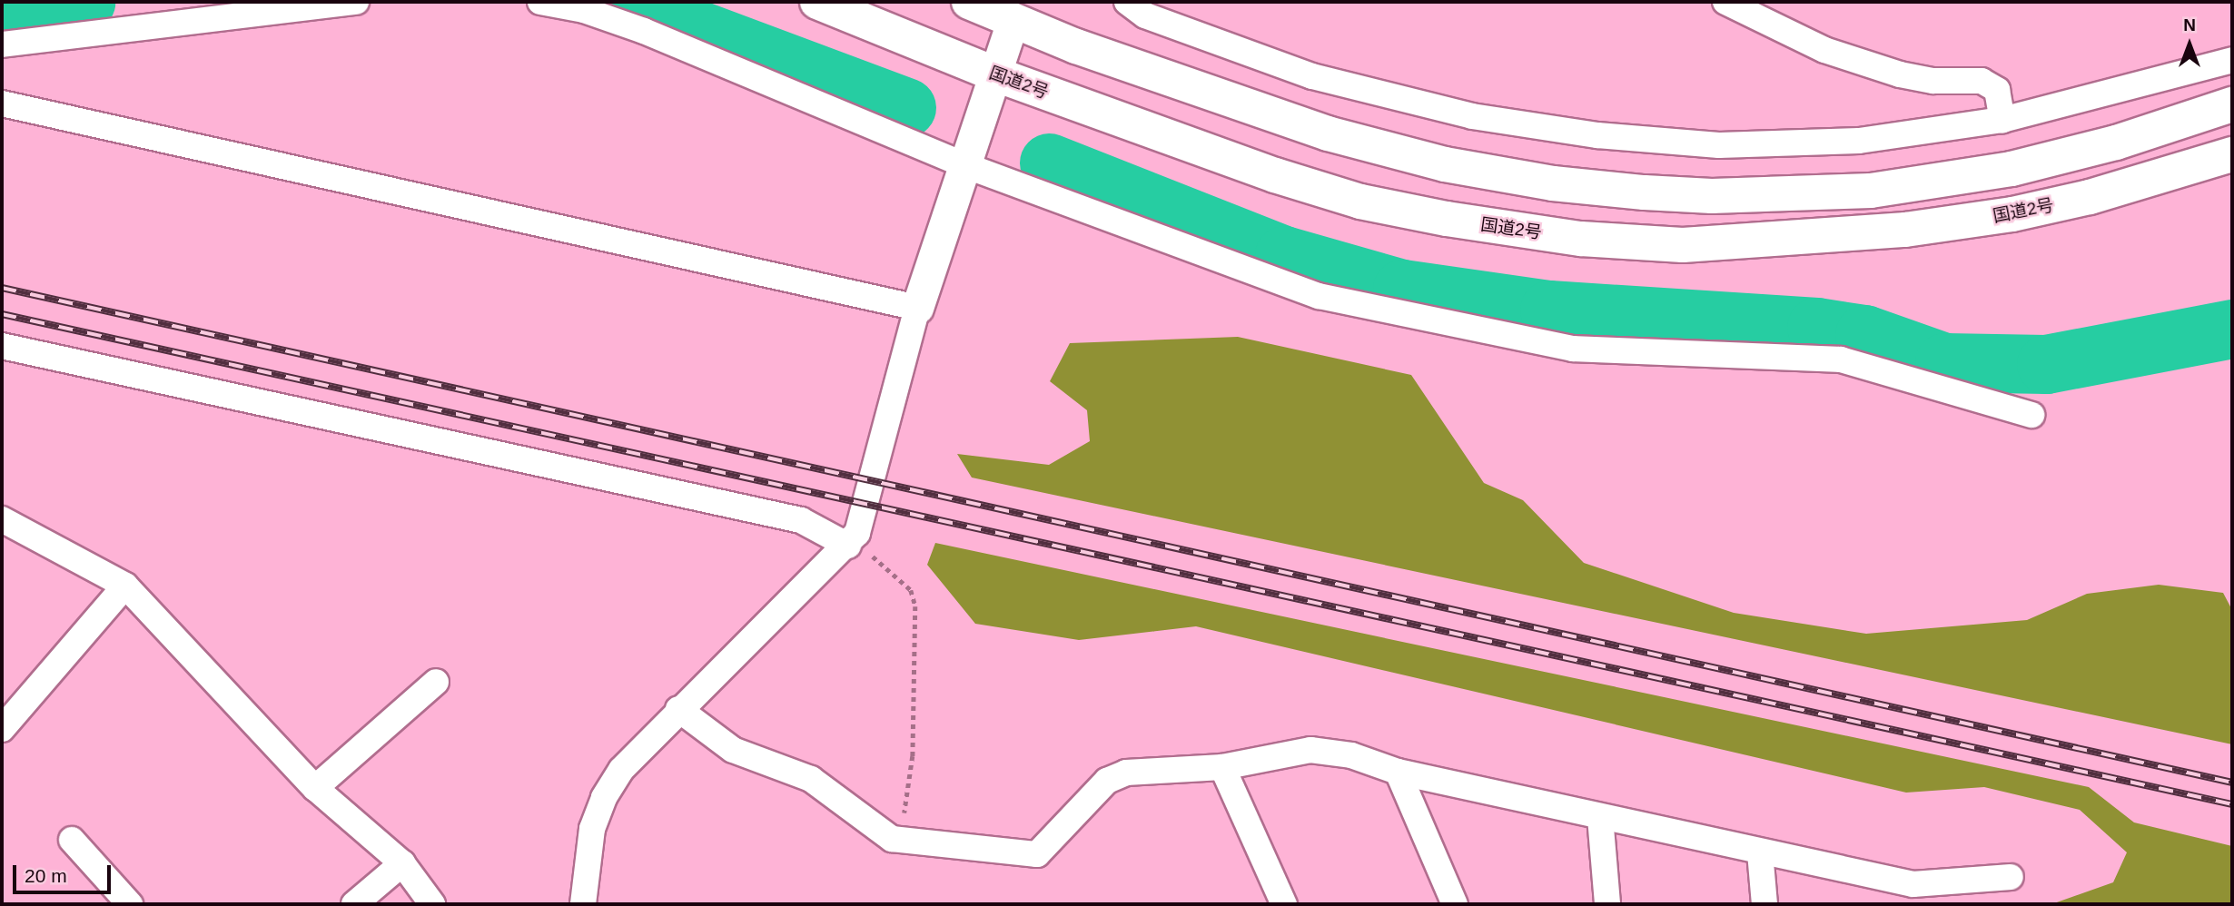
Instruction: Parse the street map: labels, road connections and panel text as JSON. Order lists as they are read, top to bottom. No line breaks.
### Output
{"streets":{"highway":["国道2号"]},"scale_bar":"20 m","north":"top"}
